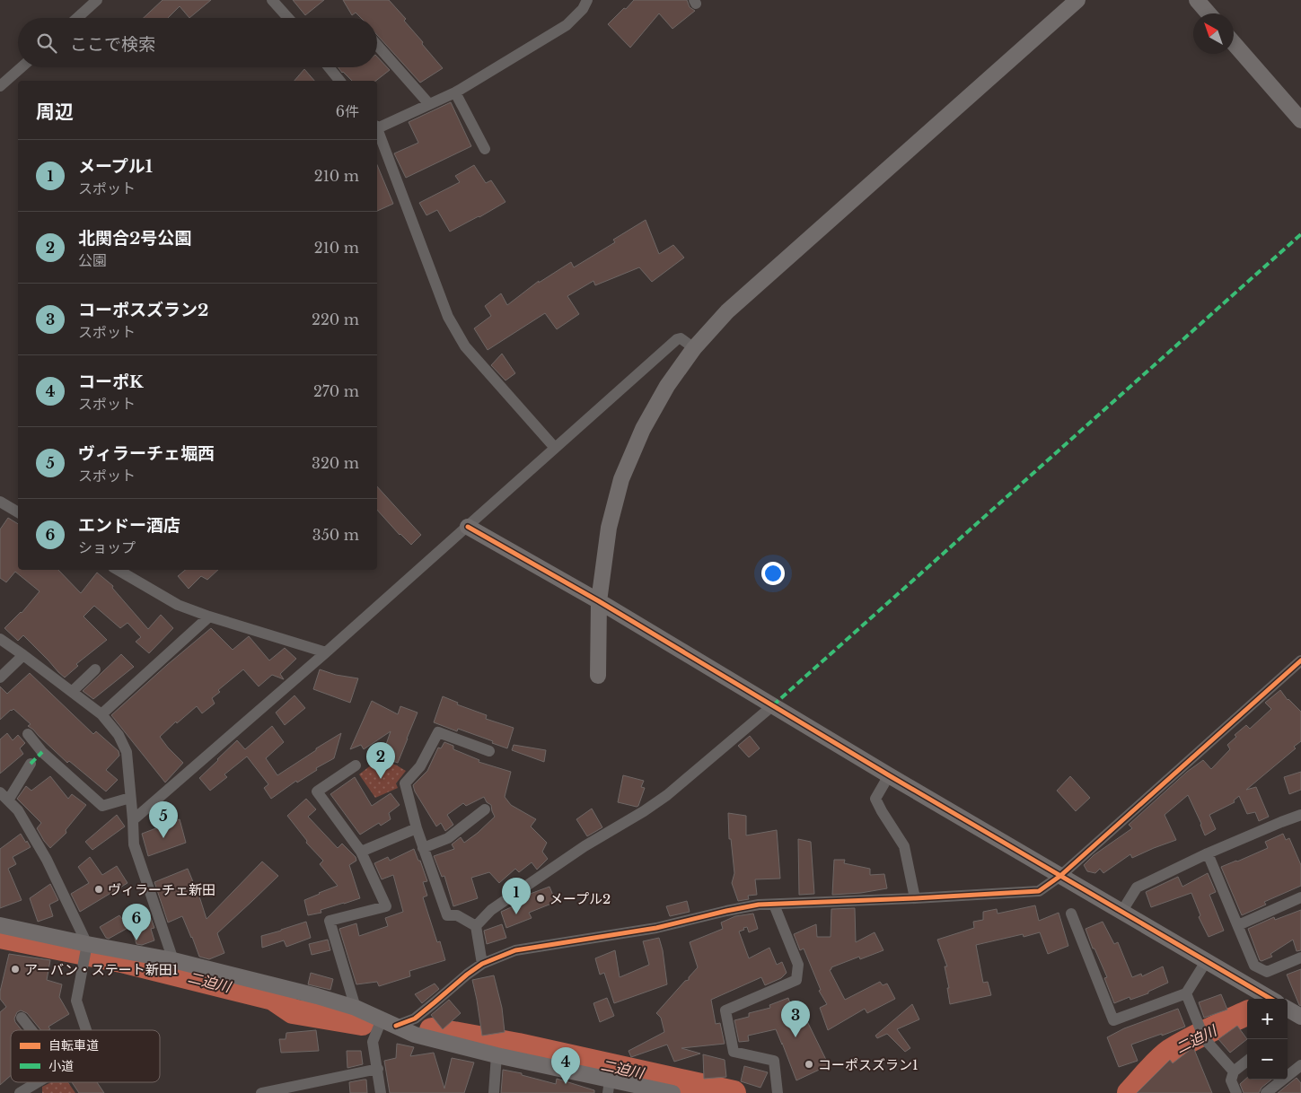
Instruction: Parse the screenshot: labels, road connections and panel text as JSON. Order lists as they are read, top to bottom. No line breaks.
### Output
{"water":["二迫川"],"places":["ヴィラーチェ新田","メープル2","アーバン・ステート新田1","コーポスズラン1"],"legend":["自転車道","小道"],"north":"top left","page":{"search":"ここで検索","heading":["周辺","6件"],"list":[{"mark":"1","name":"メープル1","note":"スポット","value":"210 m"},{"mark":"2","name":"北関合2号公園","note":"公園","value":"210 m"},{"mark":"3","name":"コーポスズラン2","note":"スポット","value":"220 m"},{"mark":"4","name":"コーポK","note":"スポット","value":"270 m"},{"mark":"5","name":"ヴィラーチェ堀西","note":"スポット","value":"320 m"},{"mark":"6","name":"エンドー酒店","note":"ショップ","value":"350 m"}],"pins":["2","5","1","6","3","4"],"map_buttons":["+","−"]}}
